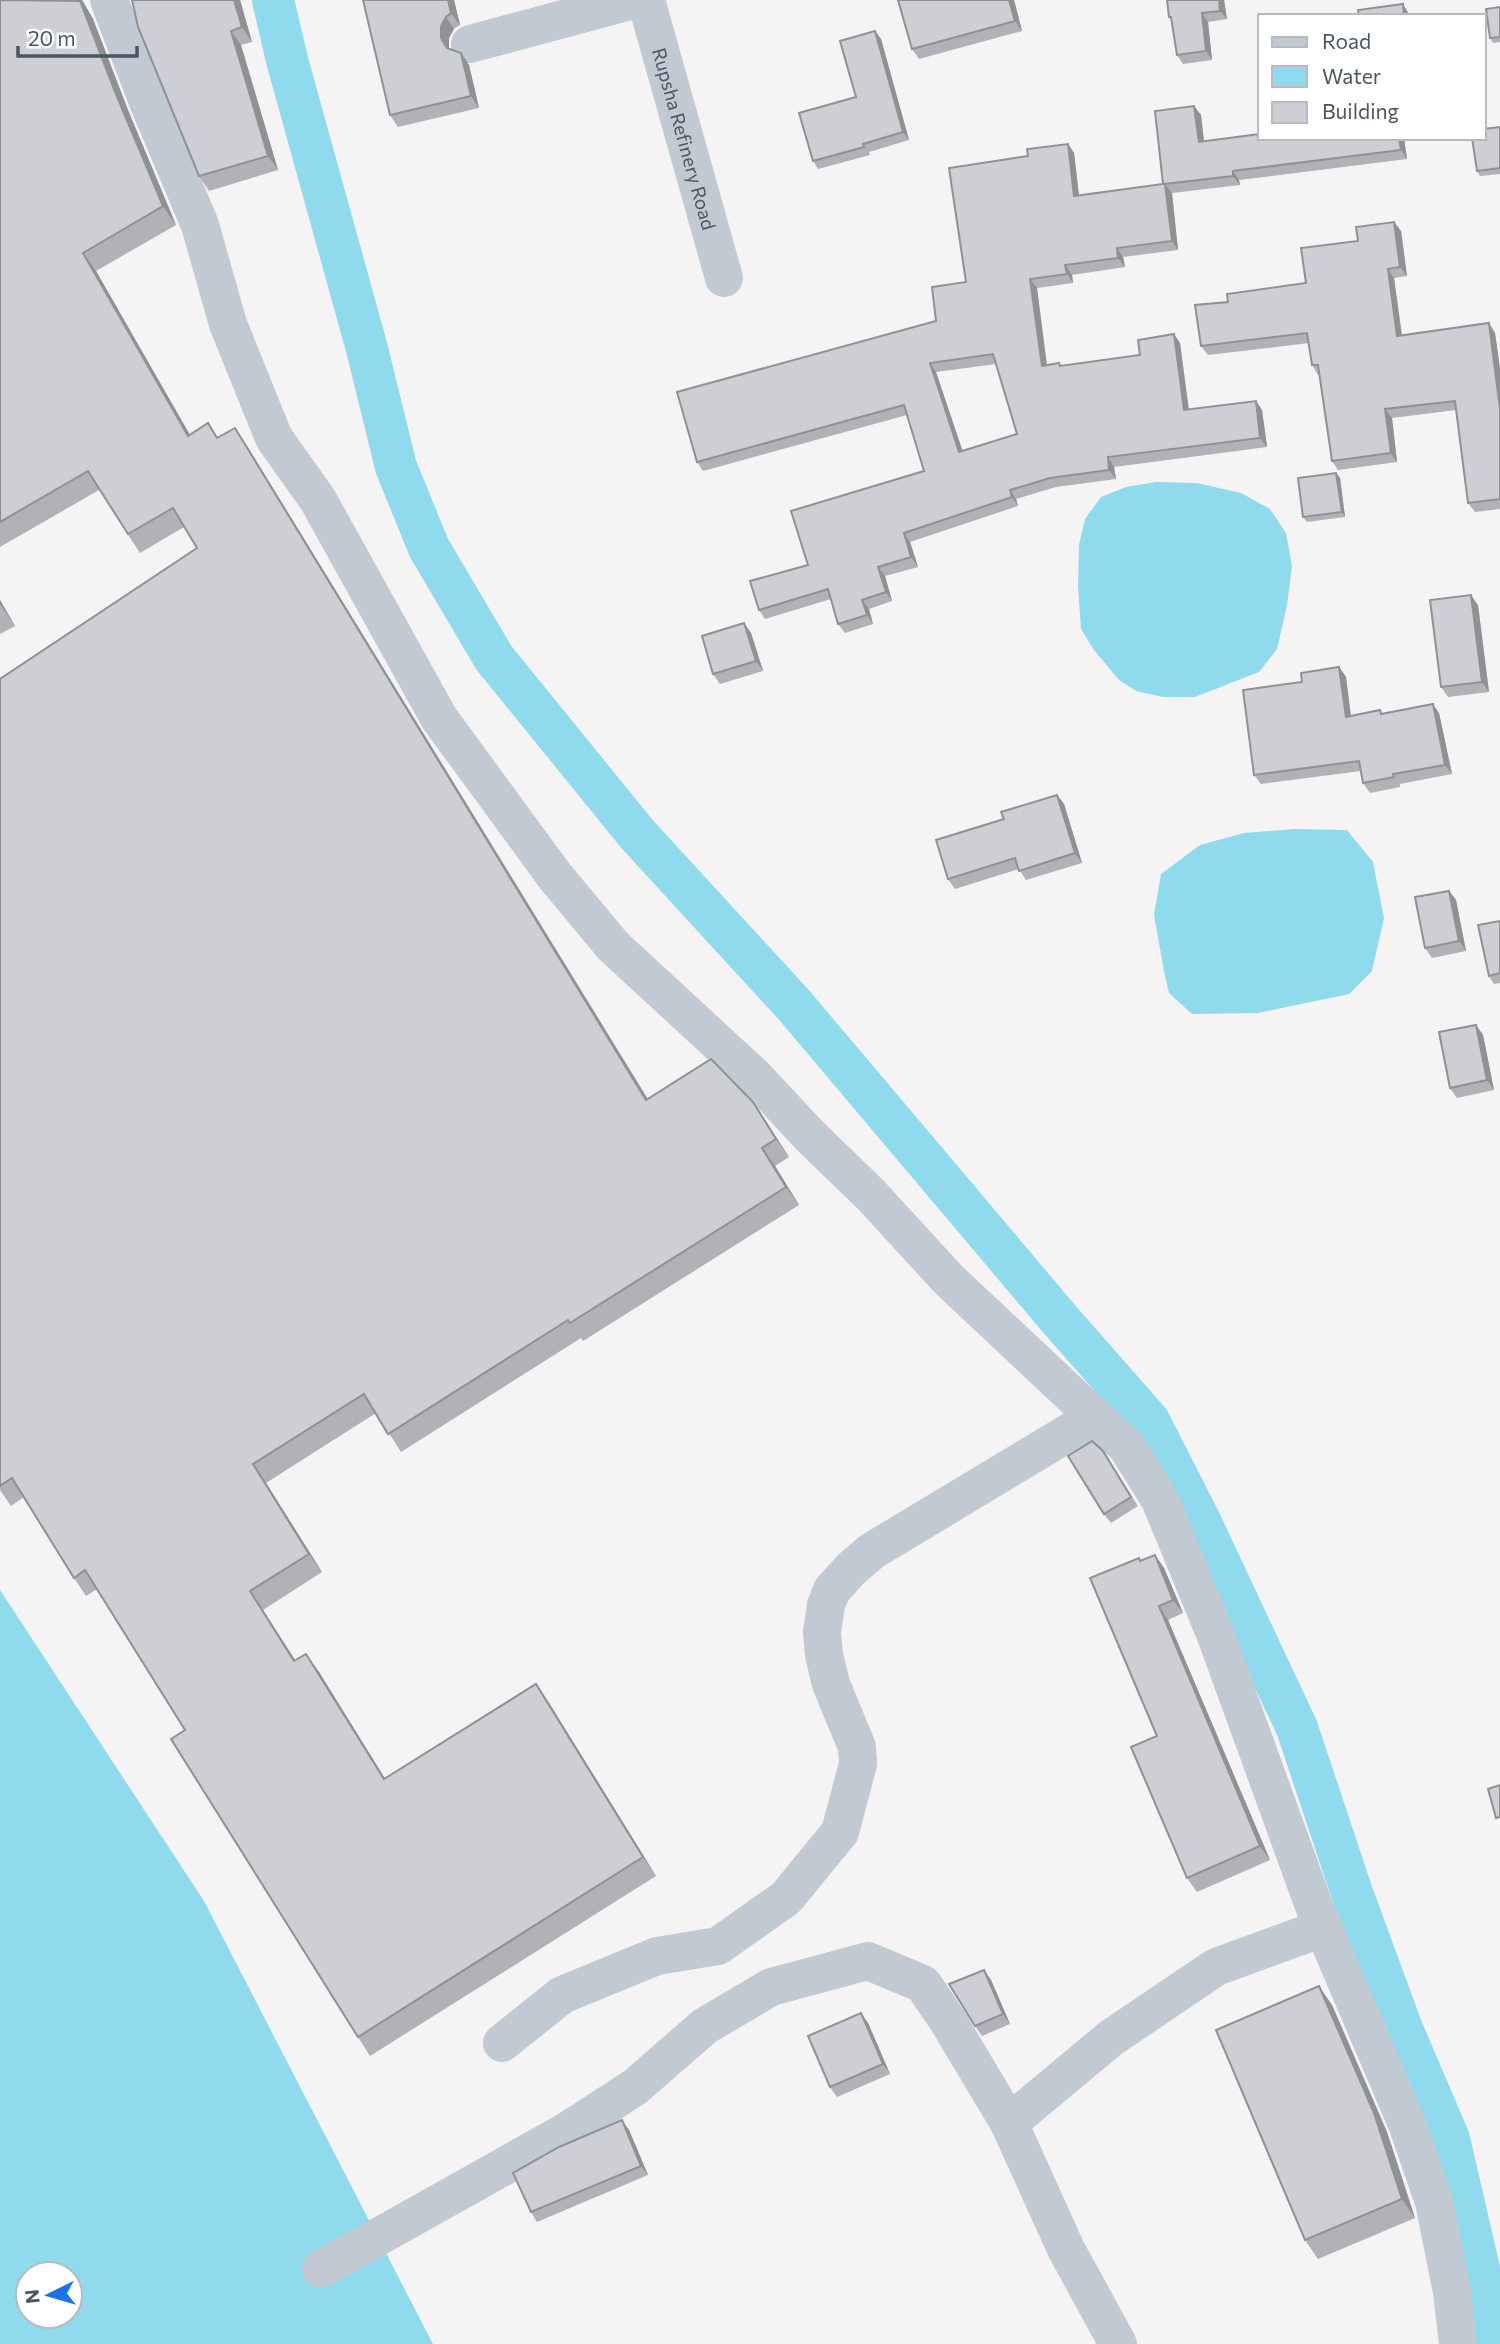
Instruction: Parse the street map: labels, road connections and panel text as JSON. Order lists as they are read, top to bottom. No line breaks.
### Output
{"streets":{"street":["Rupsha Refinery Road"]},"legend":["Road","Water","Building"],"scale_bar":"20 m","north":"left"}
